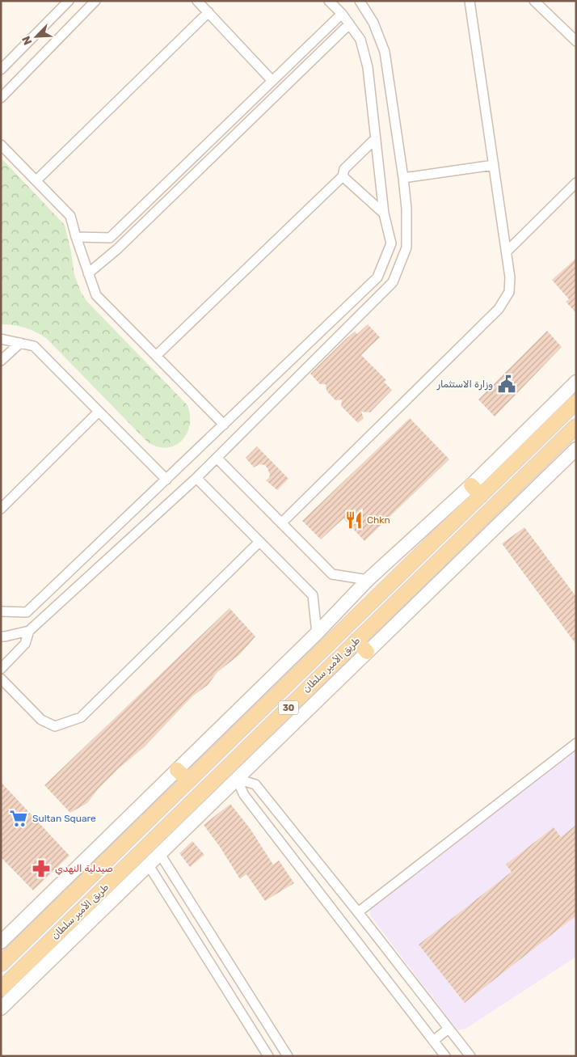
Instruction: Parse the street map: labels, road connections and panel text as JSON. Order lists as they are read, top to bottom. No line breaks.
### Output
{"streets":{"main road":["طريق الأمير سلطان","30"]},"places":{"public building":["وزارة الاستثمار"],"restaurant":["Chkn"],"supermarket":["Sultan Square"],"pharmacy":["صيدلية النهدي"]},"north":"bottom left"}
